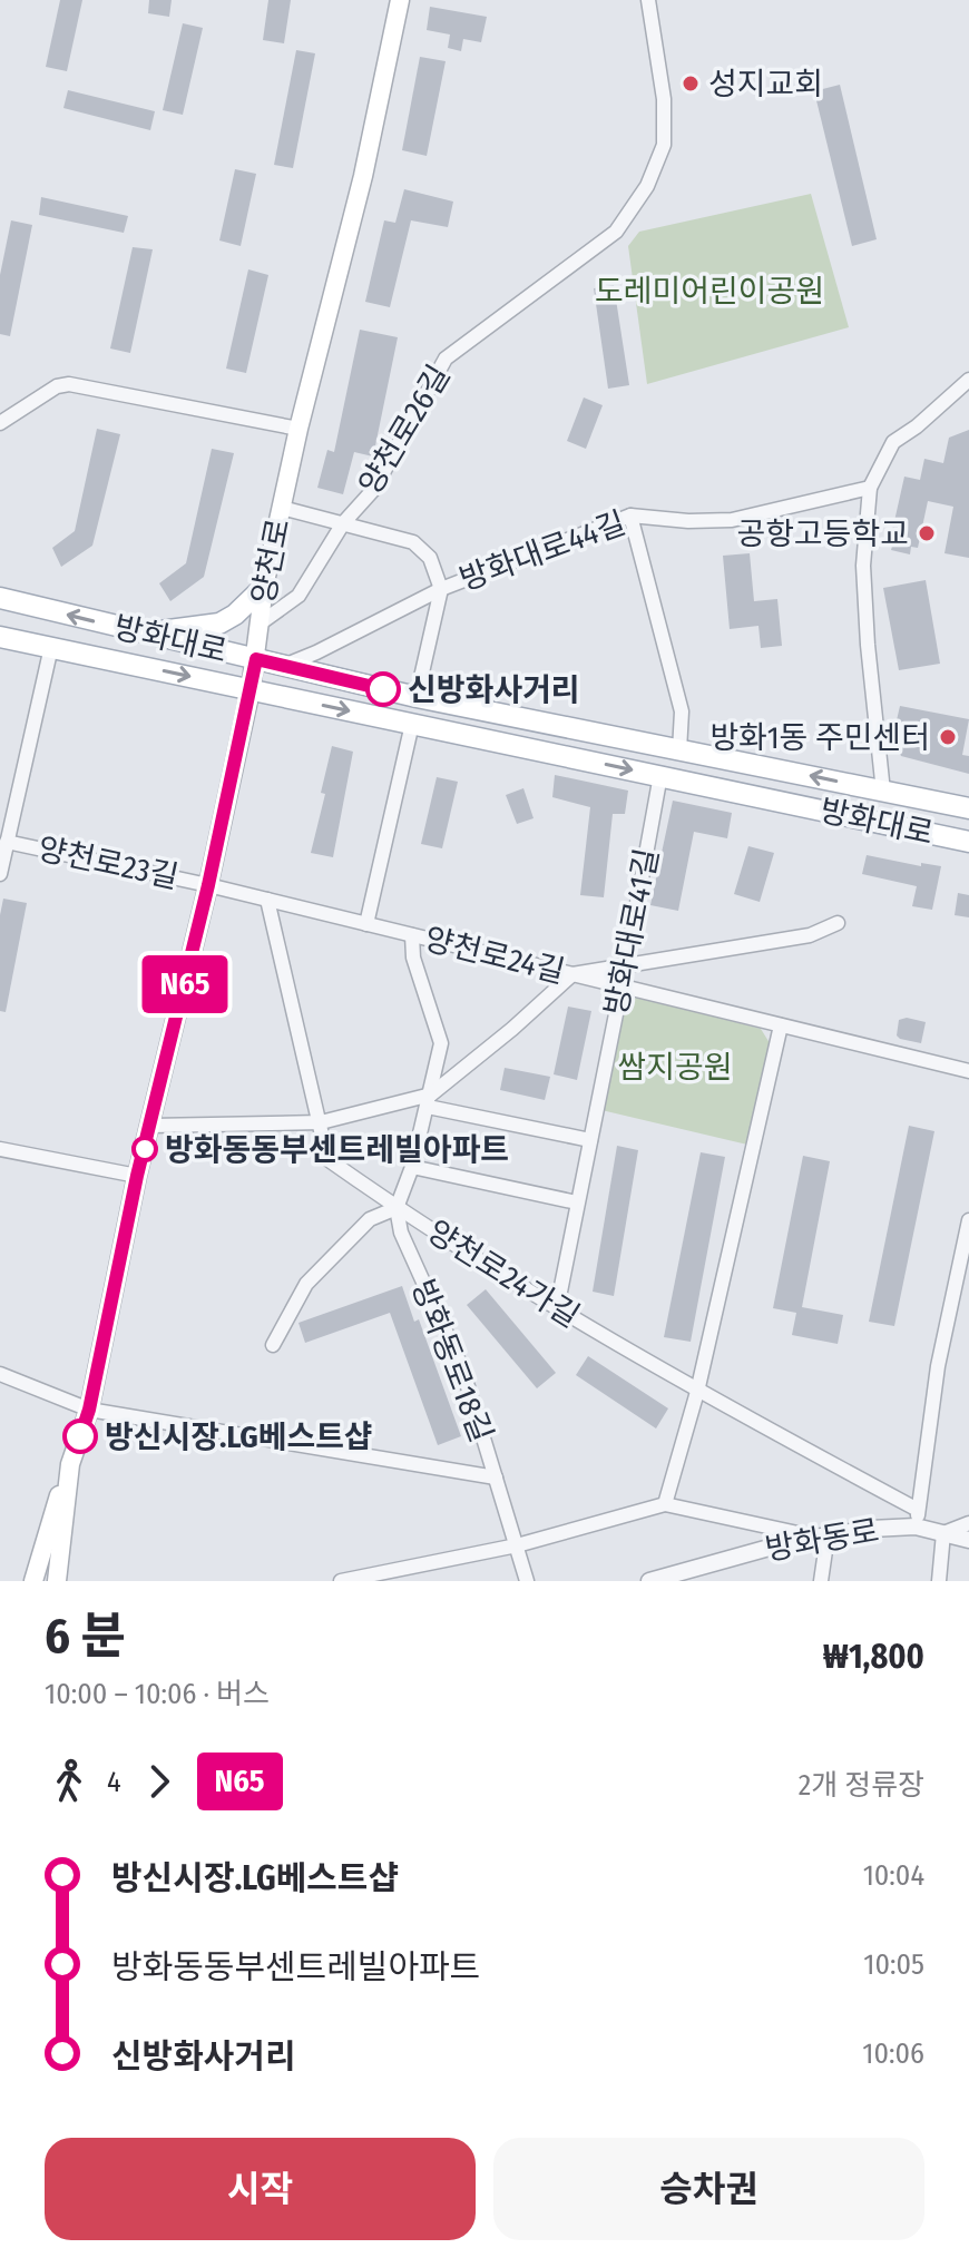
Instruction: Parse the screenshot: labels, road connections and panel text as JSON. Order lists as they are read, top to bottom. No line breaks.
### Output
{"streets":{"main road":["양천로","방화대로"],"street":["양천로26길","방화대로44길","양천로23길","방화대로41길","양천로24길","양천로24가길","방화동로18길","방화동로"]},"crossings":[["양천로26길","방화대로44길"],["양천로26길","양천로"],["방화대로44길","방화대로"],["양천로","방화대로"],["양천로","양천로23길"],["양천로","양천로24길"],["방화대로","방화대로41길"],["양천로23길","양천로24길"],["방화대로41길","양천로24길"],["방화대로41길","양천로24가길"],["양천로24길","양천로24가길"],["양천로24가길","방화동로18길"],["양천로24가길","방화동로"]],"parks":["도레미어린이공원","쌈지공원"],"places":["성지교회","공항고등학교","신방화사거리","방화1동 주민센터","방화동동부센트레빌아파트","방신시장.LG베스트샵"],"lines":["bus line N65"],"page":{"on_map":"N65","heading":["6 분","10:00 – 10:06 · 버스","₩1,800"],"legs":["4","N65","2개 정류장"],"list":[{"name":"방신시장.LG베스트샵","value":"10:04"},{"name":"방화동동부센트레빌아파트","value":"10:05"},{"name":"신방화사거리","value":"10:06"}],"buttons":["시작","승차권"]}}
